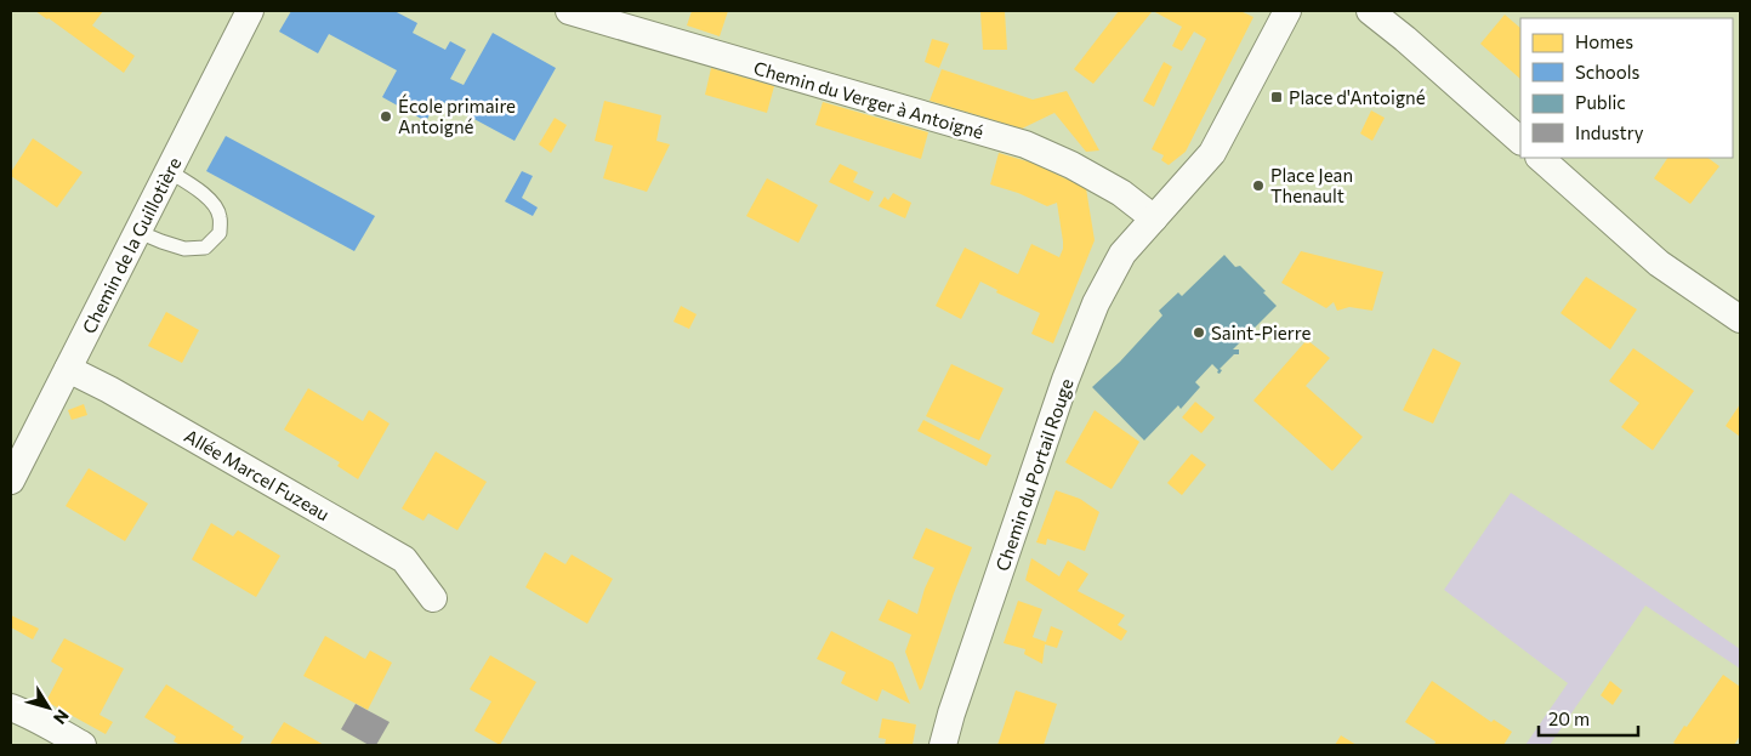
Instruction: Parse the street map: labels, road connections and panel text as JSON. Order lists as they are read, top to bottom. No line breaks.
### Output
{"streets":{"street":["Chemin du Verger à Antoigné","Chemin de la Guillotière","Allée Marcel Fuzeau","Chemin du Portail Rouge"]},"crossings":[["Chemin du Verger à Antoigné","Chemin du Portail Rouge"],["Chemin de la Guillotière","Allée Marcel Fuzeau"]],"places":{"transit":["Place d'Antoigné"],"other":["École primaire Antoigné","Place Jean Thenault","Saint-Pierre"]},"legend":["Homes","Schools","Public","Industry"],"scale_bar":"20 m","north":"bottom right"}
